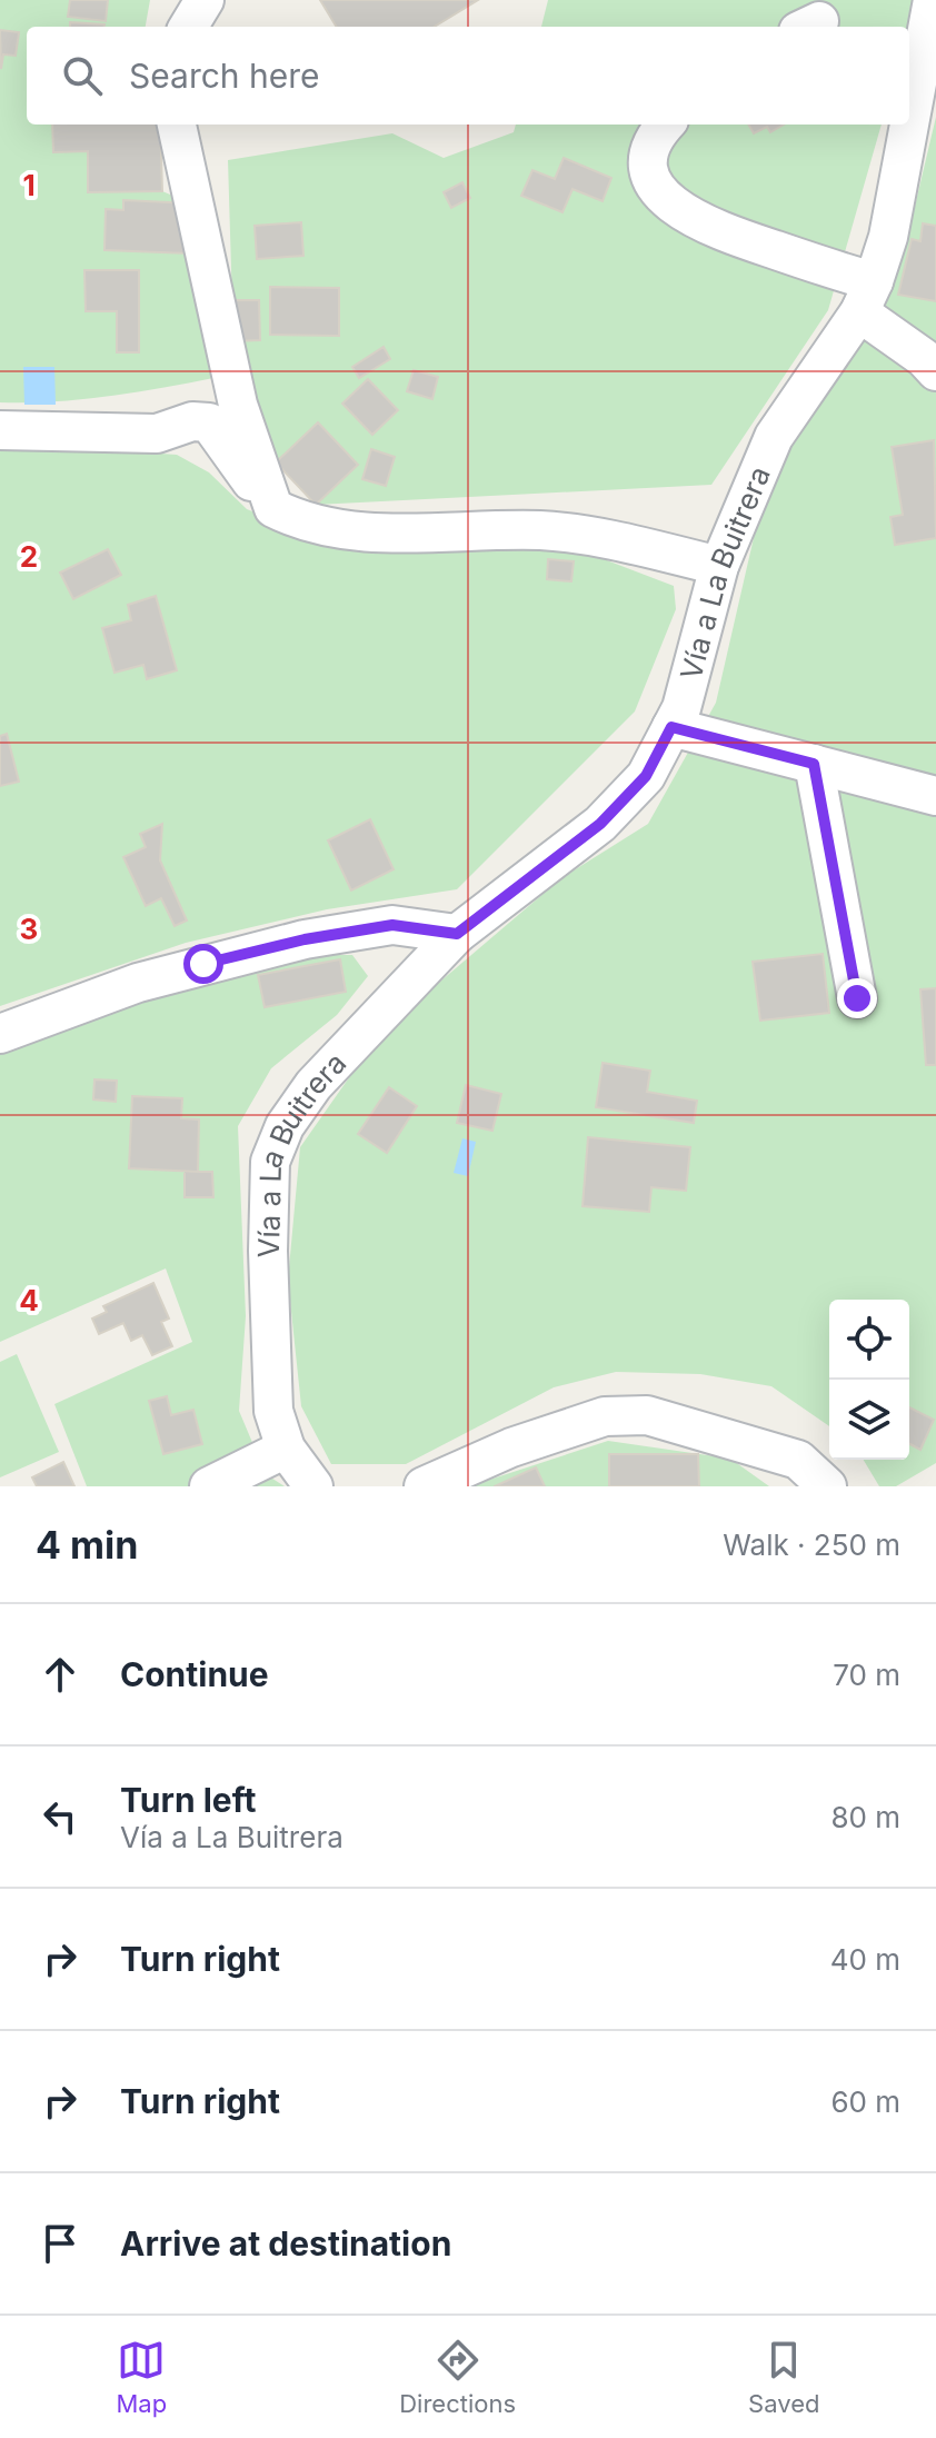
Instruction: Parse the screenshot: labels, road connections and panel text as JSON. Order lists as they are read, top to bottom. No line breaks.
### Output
{"streets":{"street":["Vía a La Buitrera"]},"page":{"search":"Search here","heading":["4 min","Walk · 250 m"],"list":[["Continue","70 m"],["Turn left","Vía a La Buitrera","80 m"],["Turn right","40 m"],["Turn right","60 m"],"Arrive at destination"],"nav":["Map","Directions","Saved"]},"grid":{"rows":["1","2","3","4"]}}
